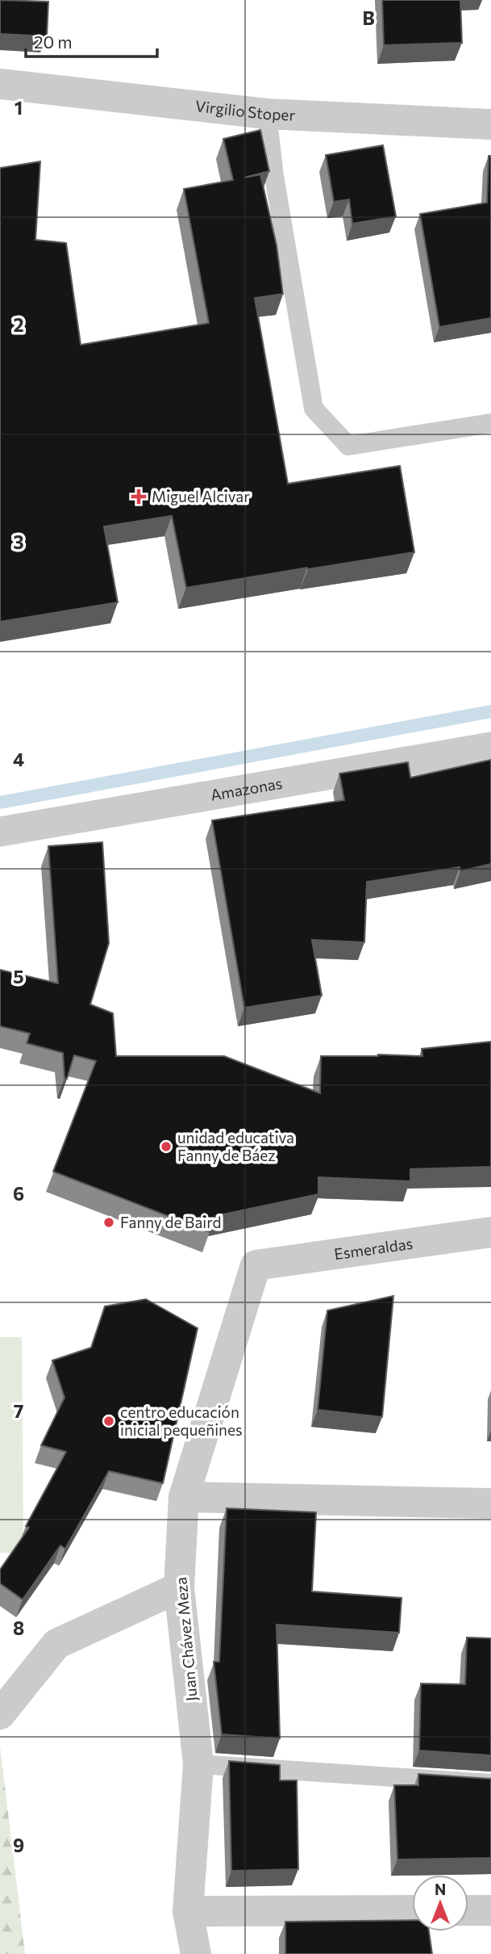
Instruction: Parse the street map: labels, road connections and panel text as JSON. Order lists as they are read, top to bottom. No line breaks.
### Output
{"streets":{"street":["Virgilio Stoper","Amazonas","Esmeraldas","Juan Chávez Meza"]},"crossings":[["Esmeraldas","Juan Chávez Meza"]],"places":{"health":["Miguel Alcivar"],"other":["unidad educativa Fanny de Báez","Fanny de Baird","centro educación inicial pequeñines"]},"scale_bar":"20 m","north":"top","grid":{"columns":["B"],"rows":["1","2","3","4","5","6","7","8","9"]}}
